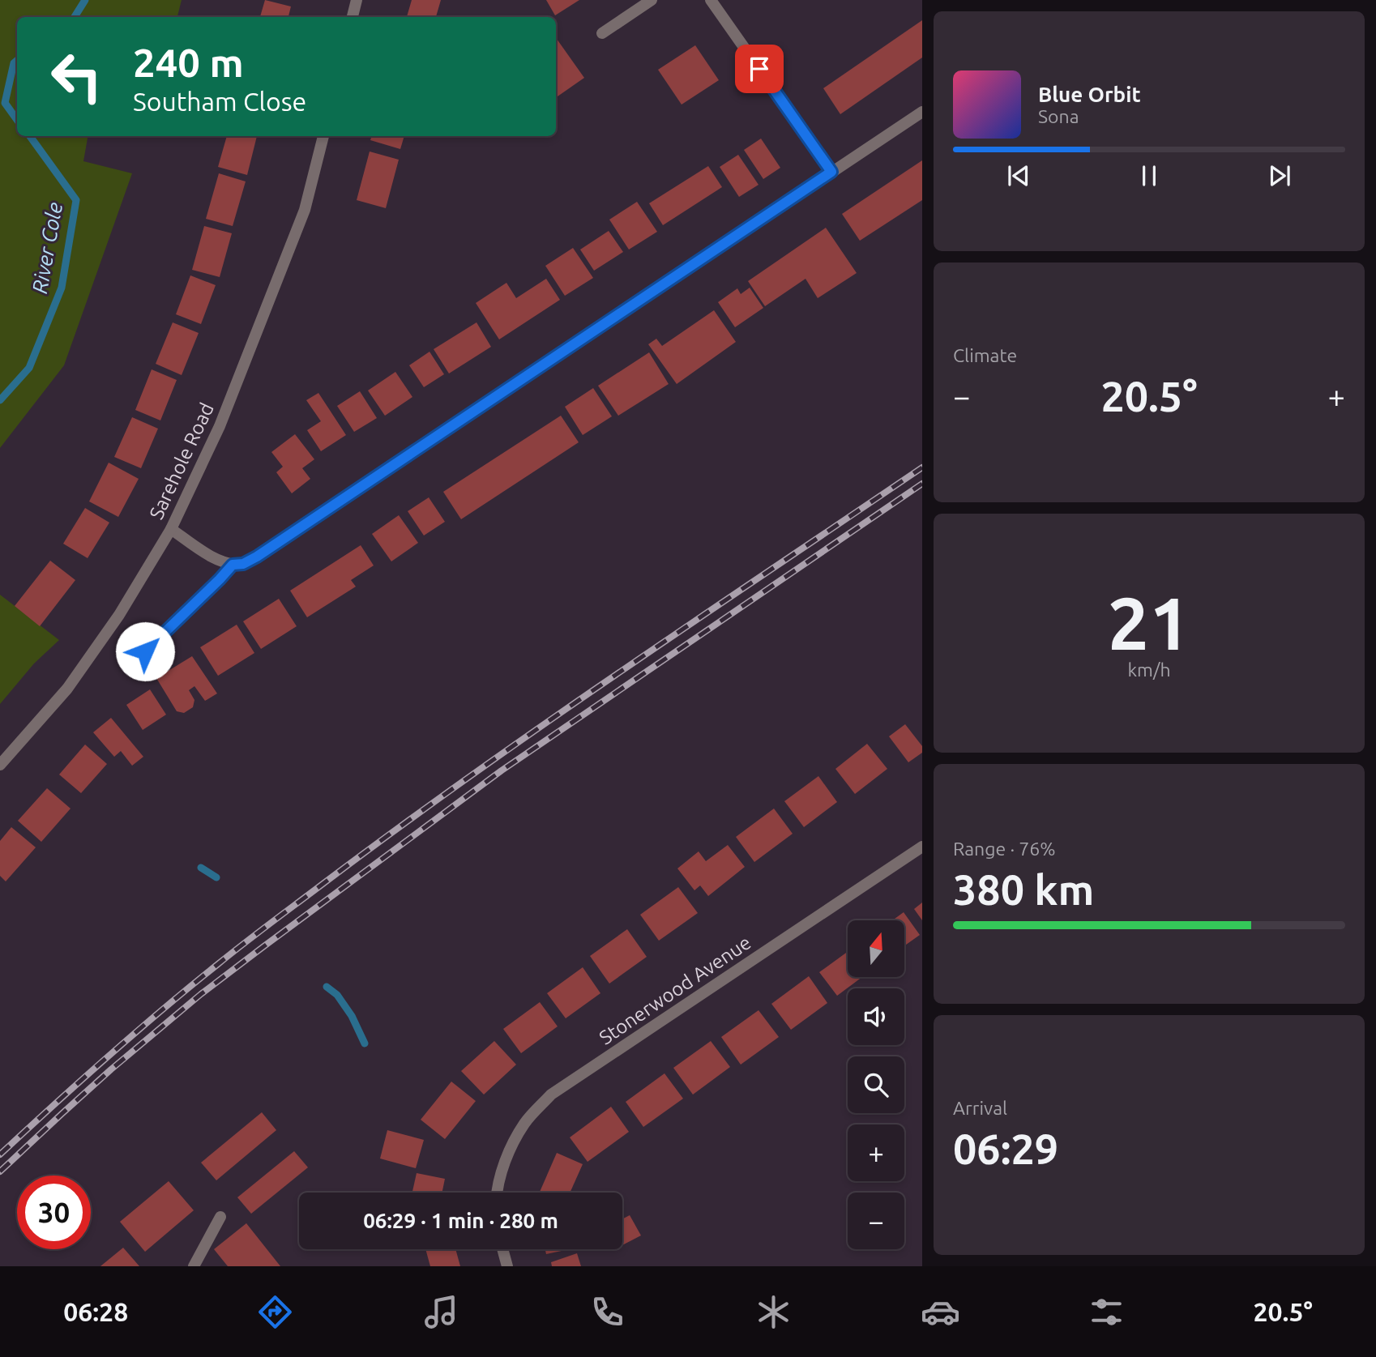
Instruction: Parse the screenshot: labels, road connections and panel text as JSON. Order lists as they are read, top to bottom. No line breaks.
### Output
{"streets":{"street":["Sarehole Road","Stonerwood Avenue"]},"water":["River Cole"],"north":"top","page":{"turn":["240 m","Southam Close"],"song":["Blue Orbit","Sona"],"tile":["Climate",["21","km/h"],["Range · 76%","380 km"],["Arrival","06:29"]],"heat":["−","20.5°","+"],"map_buttons":["+","−"],"limit":"30","trip":"06:29 · 1 min · 280 m","tabs":["06:28","20.5°"]}}
